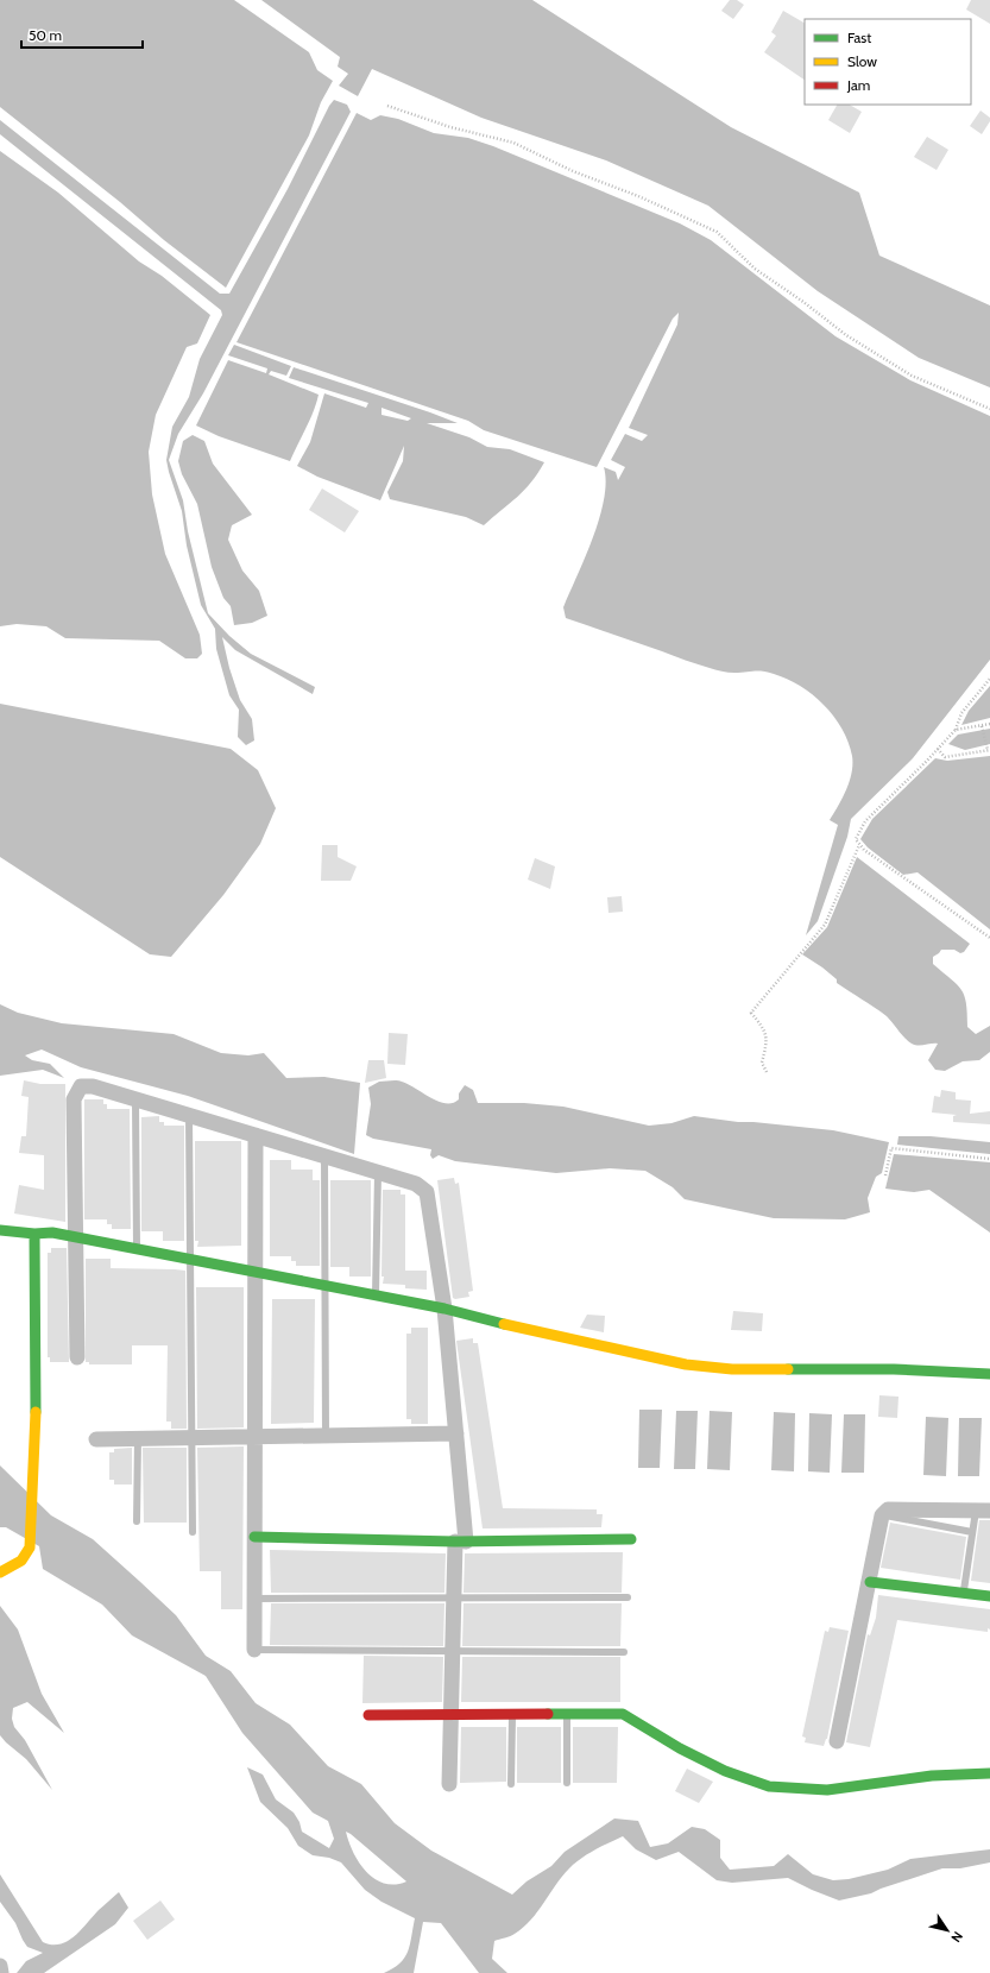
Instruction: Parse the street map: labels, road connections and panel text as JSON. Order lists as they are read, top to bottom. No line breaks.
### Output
{"legend":["Fast","Slow","Jam"],"scale_bar":"50 m","north":"bottom right"}
